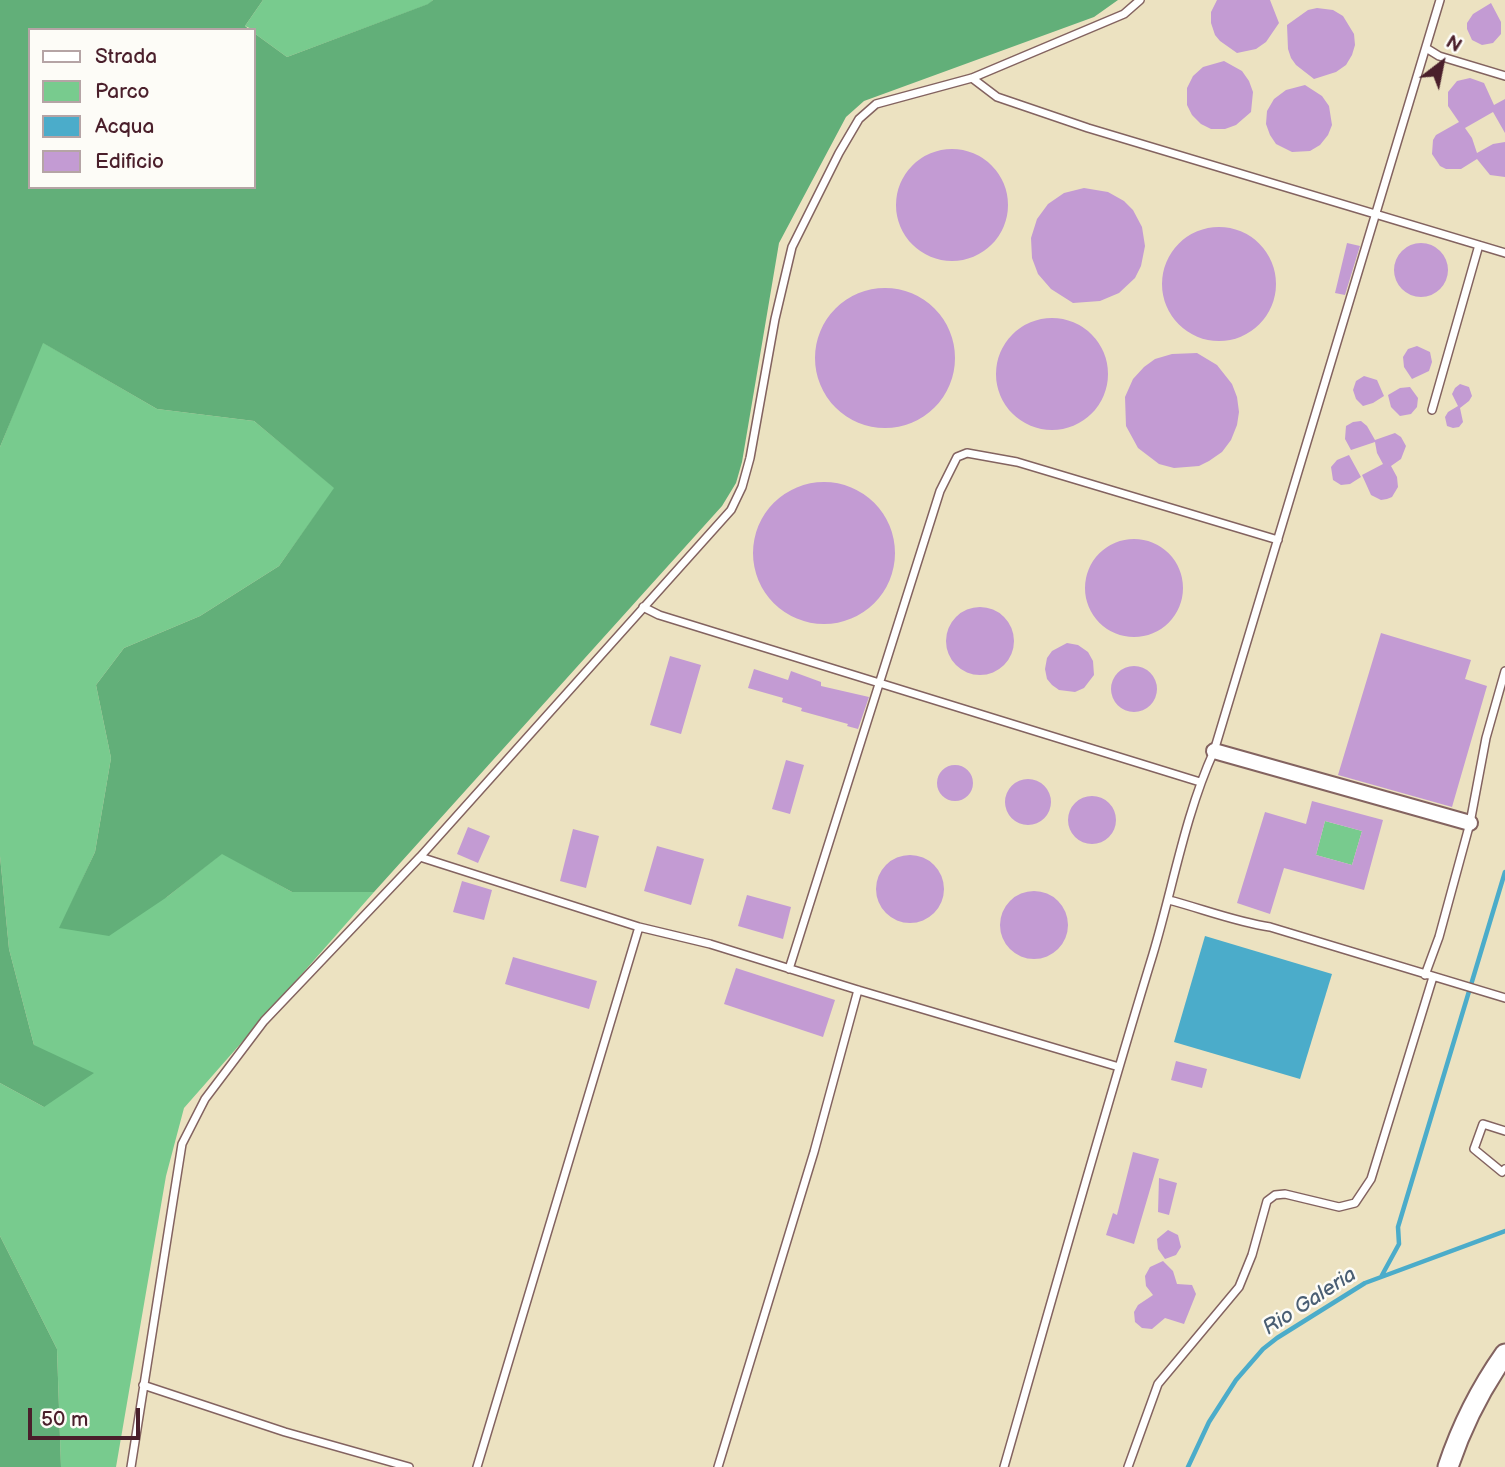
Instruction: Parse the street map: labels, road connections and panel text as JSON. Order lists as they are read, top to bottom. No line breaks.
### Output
{"water":["Rio Galeria"],"legend":["Strada","Parco","Acqua","Edificio"],"scale_bar":"50 m","north":"top right"}
